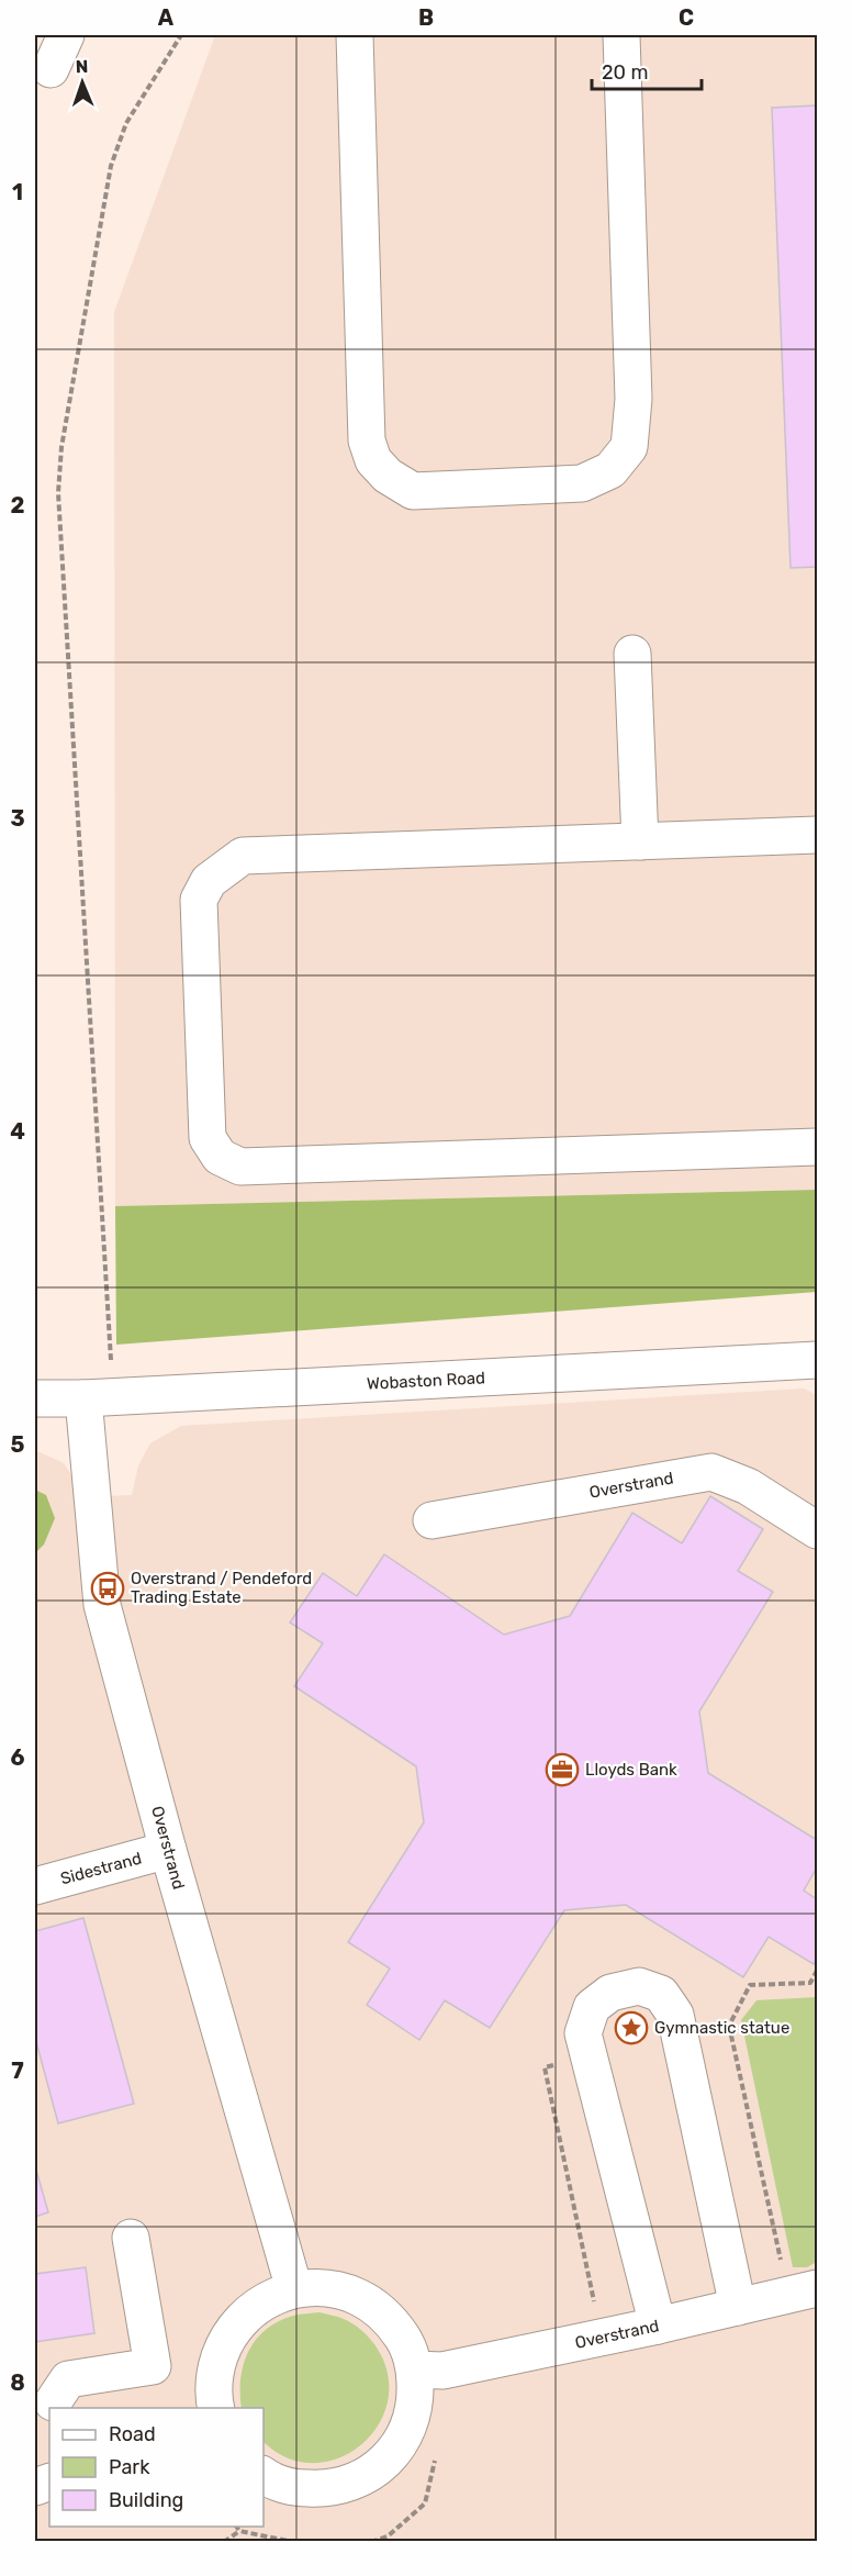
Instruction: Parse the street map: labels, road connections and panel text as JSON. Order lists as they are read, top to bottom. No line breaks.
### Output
{"streets":{"street":["Wobaston Road","Overstrand","Sidestrand"]},"crossings":[["Wobaston Road","Overstrand"],["Overstrand","Sidestrand"]],"places":{"bus stop":["Overstrand / Pendeford Trading Estate"],"office":["Lloyds Bank"],"place":["Gymnastic statue"]},"legend":["Road","Park","Building"],"scale_bar":"20 m","north":"top","grid":{"columns":["A","B","C"],"rows":["1","2","3","4","5","6","7","8"]}}
